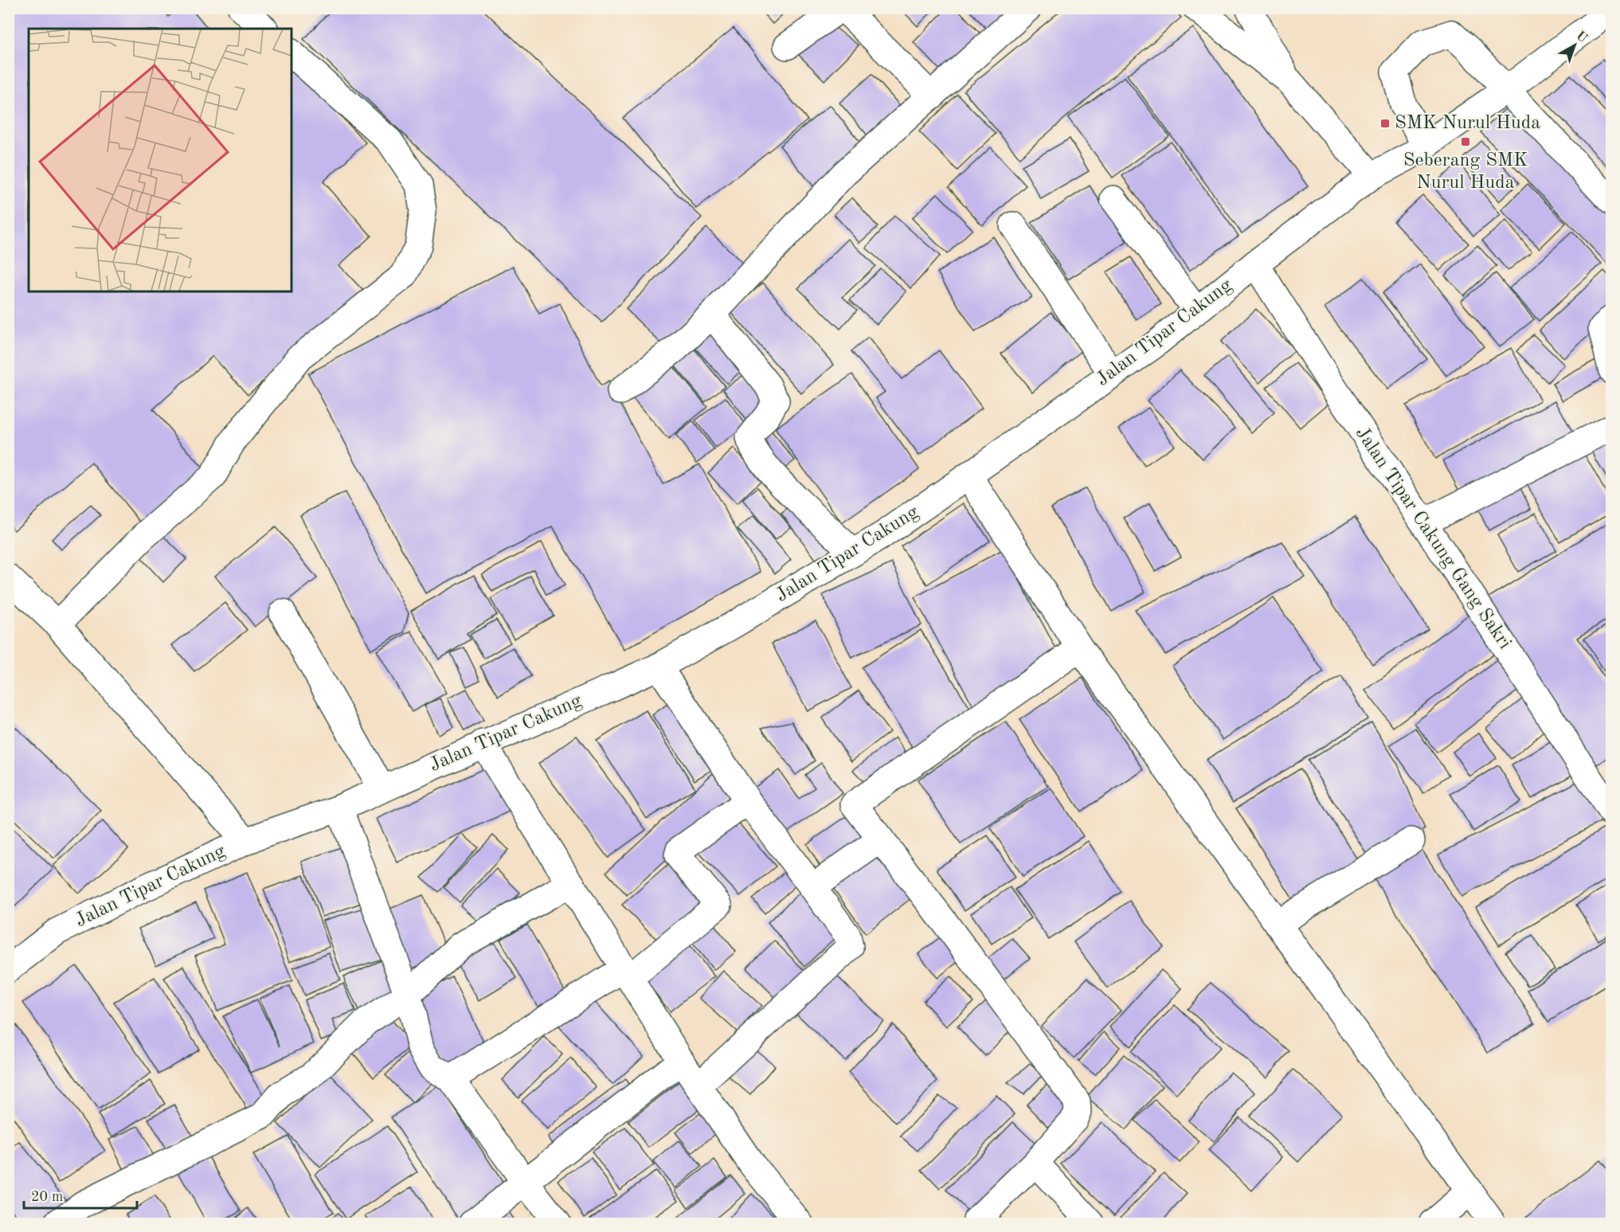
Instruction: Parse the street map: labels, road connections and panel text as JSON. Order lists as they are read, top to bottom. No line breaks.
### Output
{"streets":{"street":["Jalan Tipar Cakung","Jalan Tipar Cakung Gang Sakri"]},"crossings":[["Jalan Tipar Cakung","Jalan Tipar Cakung Gang Sakri"]],"places":{"transit":["SMK Nurul Huda","Seberang SMK Nurul Huda"]},"scale_bar":"20 m","north":"top right"}
